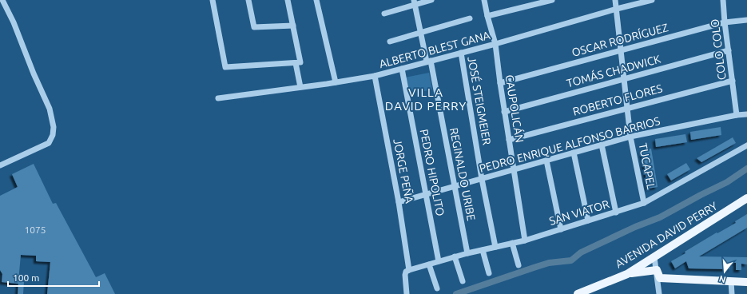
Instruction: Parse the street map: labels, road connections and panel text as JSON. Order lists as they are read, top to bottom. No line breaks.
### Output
{"streets":{"main road":["AVENIDA DAVID PERRY"],"street":["OSCAR RODRÍGUEZ","ALBERTO BLEST GANA","COLO COLO","TOMÁS CHADWICK","ROBERTO FLORES","JOSÉ STEIGMEIER","CAUPOLICÁN","PEDRO ENRIQUE ALFONSO BARRIOS","TUCAPEL","JORGE PEÑA","PEDRO HIPOLITO","REGINALDO URIBE","SAN VIATOR"]},"crossings":[["OSCAR RODRÍGUEZ","COLO COLO"],["OSCAR RODRÍGUEZ","CAUPOLICÁN"],["OSCAR RODRÍGUEZ","TUCAPEL"],["ALBERTO BLEST GANA","JOSÉ STEIGMEIER"],["ALBERTO BLEST GANA","CAUPOLICÁN"],["ALBERTO BLEST GANA","TUCAPEL"],["ALBERTO BLEST GANA","JORGE PEÑA"],["ALBERTO BLEST GANA","PEDRO HIPOLITO"],["ALBERTO BLEST GANA","REGINALDO URIBE"],["COLO COLO","TOMÁS CHADWICK"],["COLO COLO","ROBERTO FLORES"],["COLO COLO","PEDRO ENRIQUE ALFONSO BARRIOS"],["TOMÁS CHADWICK","CAUPOLICÁN"],["TOMÁS CHADWICK","TUCAPEL"],["ROBERTO FLORES","CAUPOLICÁN"],["ROBERTO FLORES","TUCAPEL"],["JOSÉ STEIGMEIER","PEDRO ENRIQUE ALFONSO BARRIOS"],["JOSÉ STEIGMEIER","SAN VIATOR"],["CAUPOLICÁN","PEDRO ENRIQUE ALFONSO BARRIOS"],["CAUPOLICÁN","SAN VIATOR"],["PEDRO ENRIQUE ALFONSO BARRIOS","TUCAPEL"],["PEDRO ENRIQUE ALFONSO BARRIOS","JORGE PEÑA"],["PEDRO ENRIQUE ALFONSO BARRIOS","PEDRO HIPOLITO"],["PEDRO ENRIQUE ALFONSO BARRIOS","REGINALDO URIBE"],["TUCAPEL","SAN VIATOR"],["JORGE PEÑA","SAN VIATOR"],["PEDRO HIPOLITO","SAN VIATOR"],["REGINALDO URIBE","SAN VIATOR"]],"districts":["VILLA DAVID PERRY"],"house_numbers":["1075"],"scale_bar":"100 m","north":"bottom"}
